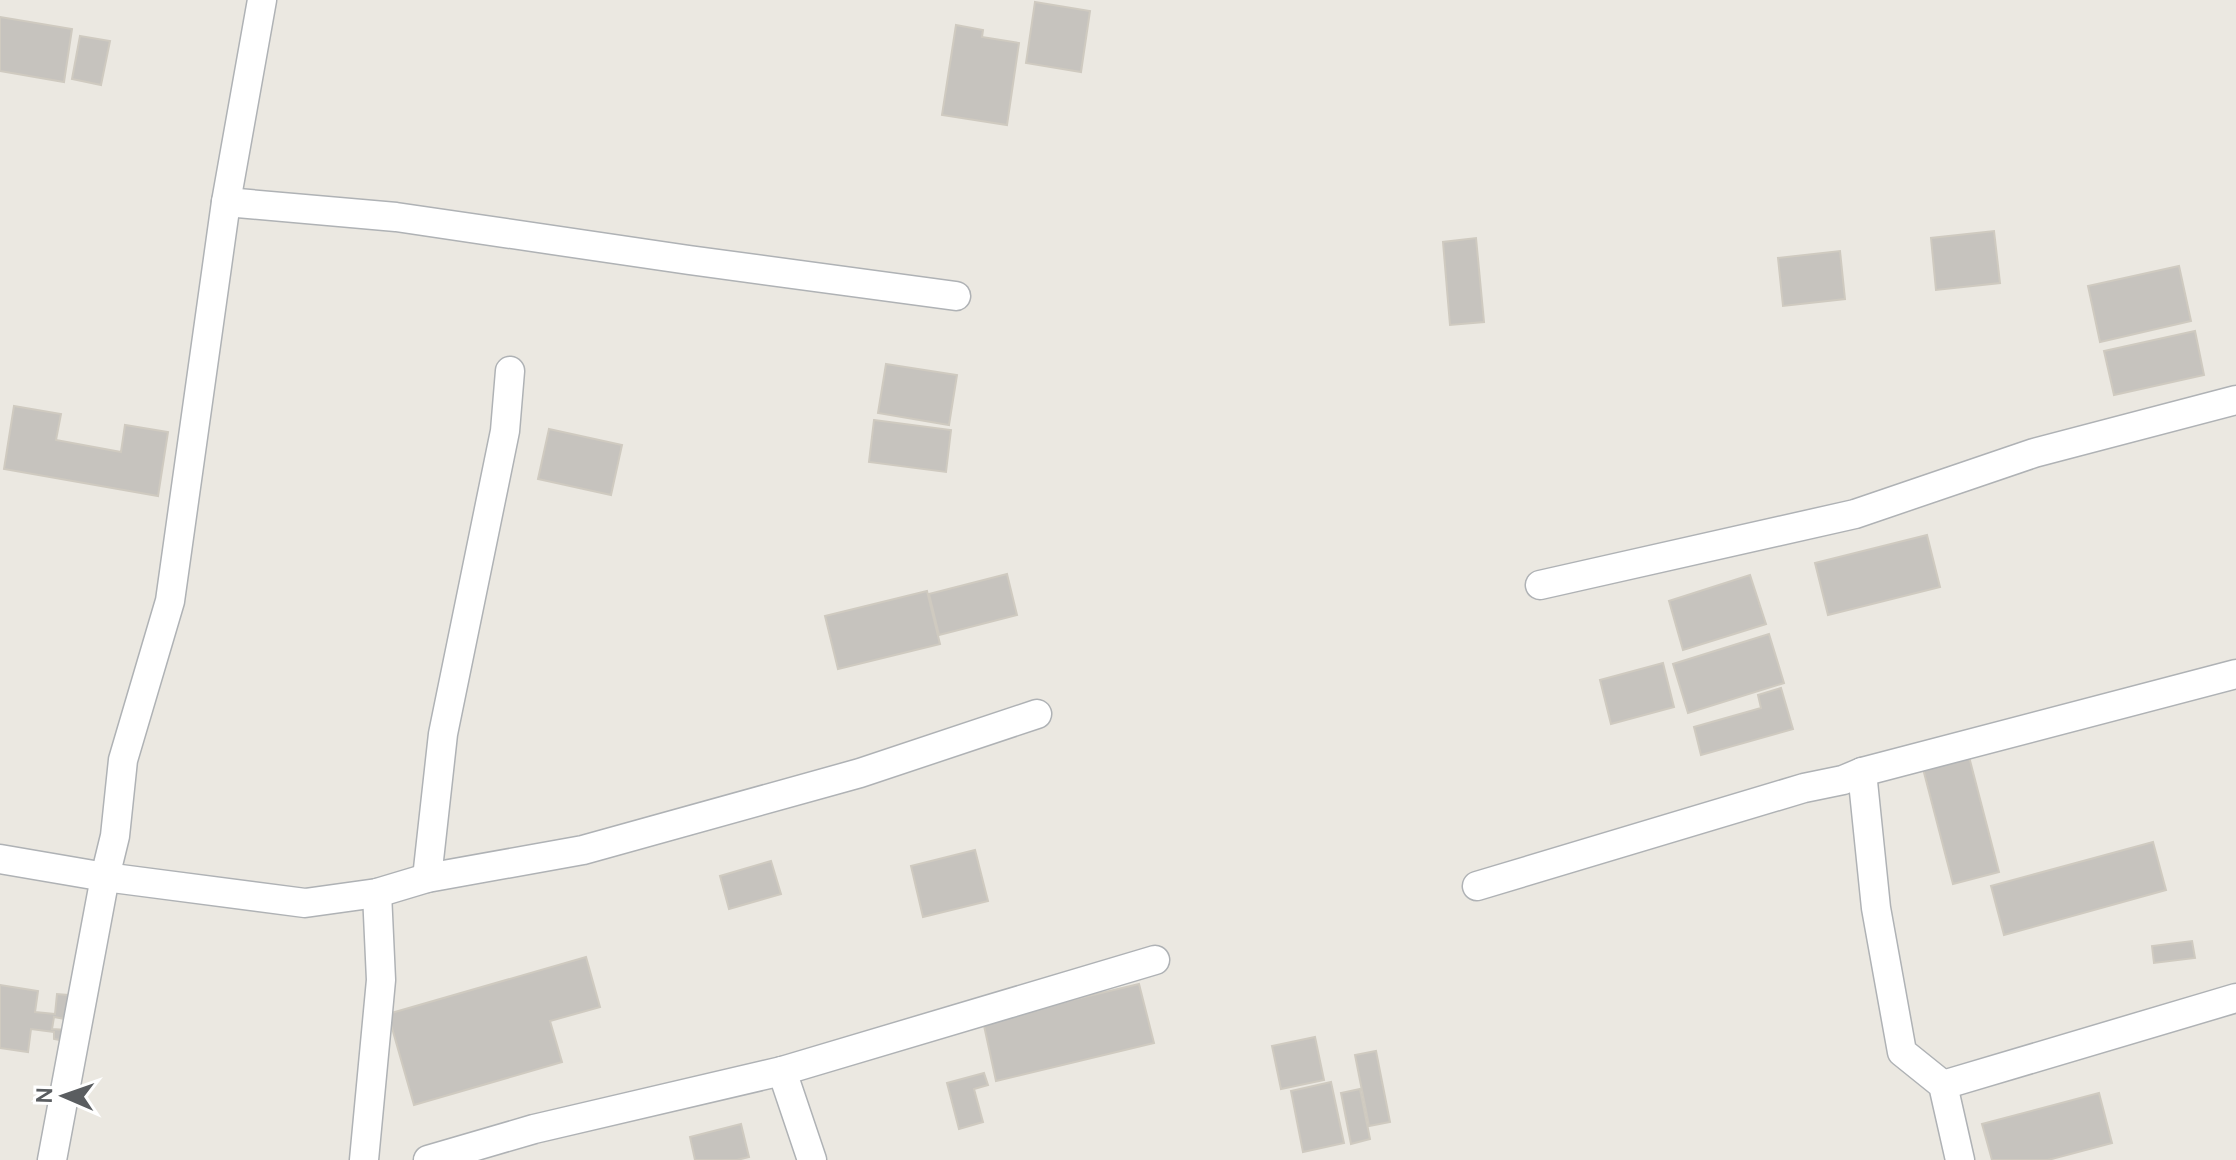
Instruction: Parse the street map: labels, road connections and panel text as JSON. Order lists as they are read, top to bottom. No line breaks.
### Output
{"north":"left"}
